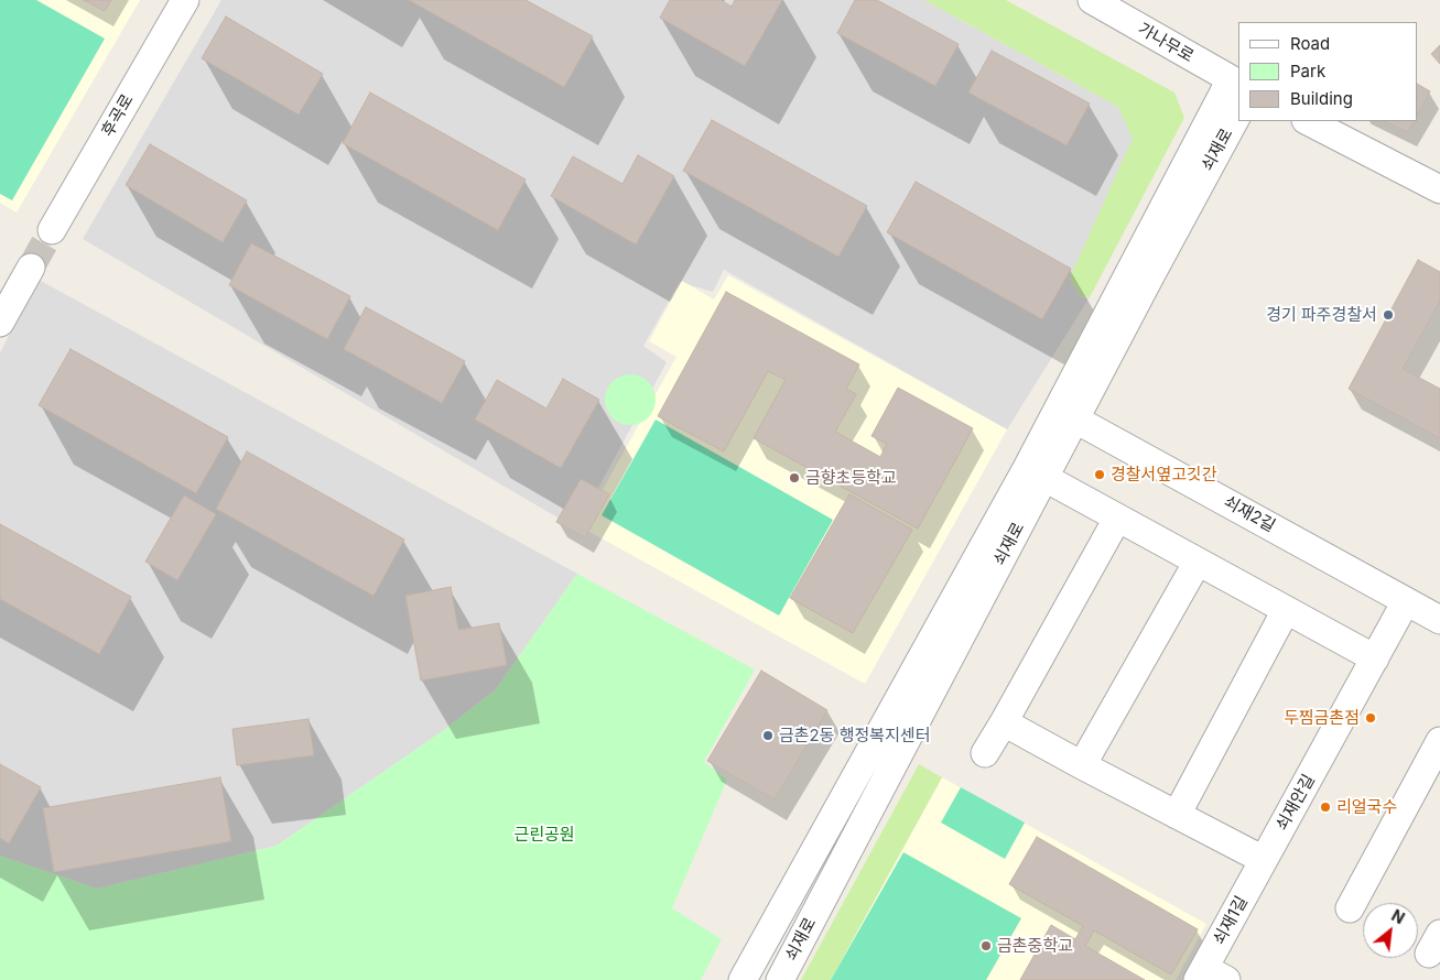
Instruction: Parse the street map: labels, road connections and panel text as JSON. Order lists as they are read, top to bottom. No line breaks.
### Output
{"streets":{"street":["가나무로","후곡로","쇠재로","쇠재2길","쇠재안길","쇠재1길"]},"crossings":[["쇠재로","쇠재2길"],["쇠재2길","쇠재안길"],["쇠재안길","쇠재1길"]],"parks":["근린공원"],"places":["경기 파주경찰서","경찰서옆고깃간","금향초등학교","두찜금촌점","금촌2동 행정복지센터","리얼국수","금촌중학교"],"legend":["Road","Park","Building"],"north":"top right"}
